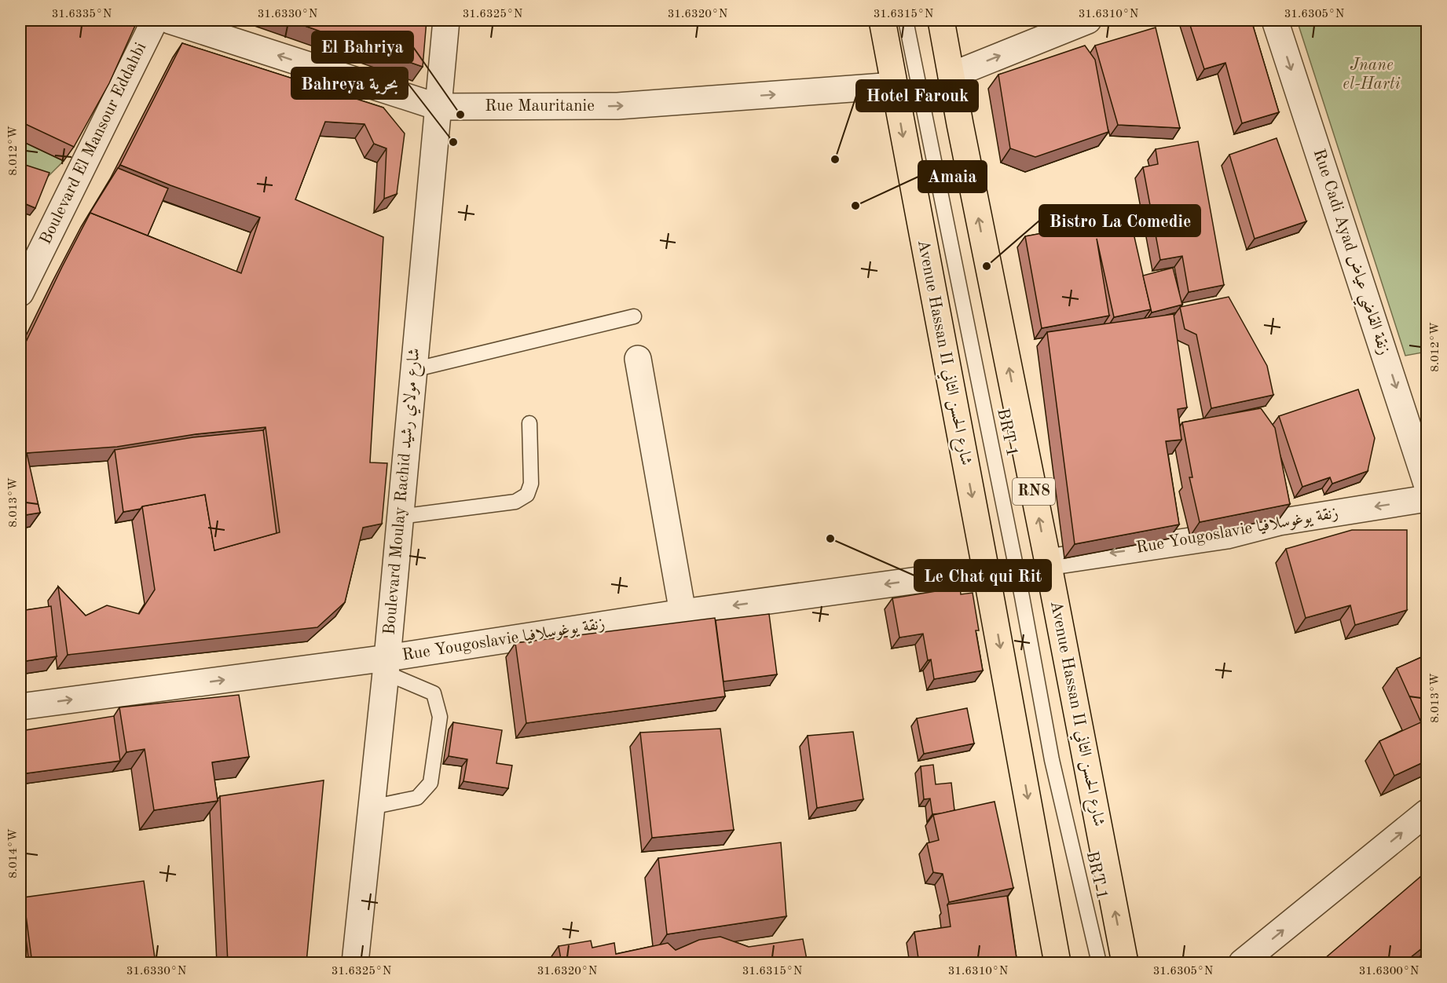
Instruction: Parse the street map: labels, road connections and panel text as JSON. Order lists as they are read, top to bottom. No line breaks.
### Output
{"streets":{"main road":["Avenue Hassan II شارع الحسن الثاني","RN8"],"street":["Rue Mauritanie","Boulevard El Mansour Eddahbi","Rue Cadi Ayad زنقة القاضي عياض","Boulevard Moulay Rachid شارع مولاي رشيد","Rue Yougoslavie زنقة يوغوسلافيا"],"lane":["BRT 1"]},"crossings":[["Rue Mauritanie","Avenue Hassan II شارع الحسن الثاني"],["Rue Mauritanie","Boulevard Moulay Rachid شارع مولاي رشيد"],["Rue Cadi Ayad زنقة القاضي عياض","Rue Yougoslavie زنقة يوغوسلافيا"],["Avenue Hassan II شارع الحسن الثاني","Rue Yougoslavie زنقة يوغوسلافيا"],["Boulevard Moulay Rachid شارع مولاي رشيد","Rue Yougoslavie زنقة يوغوسلافيا"]],"one_way":["Rue Cadi Ayad زنقة القاضي عياض"],"parks":["Jnane el-Harti"],"places":["El Bahriya","Bahreya بحرية","Hotel Farouk","Amaia","Bistro La Comedie","Le Chat qui Rit"],"coordinates":["31.6335°N","31.6330°N","31.6325°N","31.6320°N","31.6315°N","31.6310°N","31.6305°N","8.012°W","8.013°W","8.014°W","31.6300°N"]}
